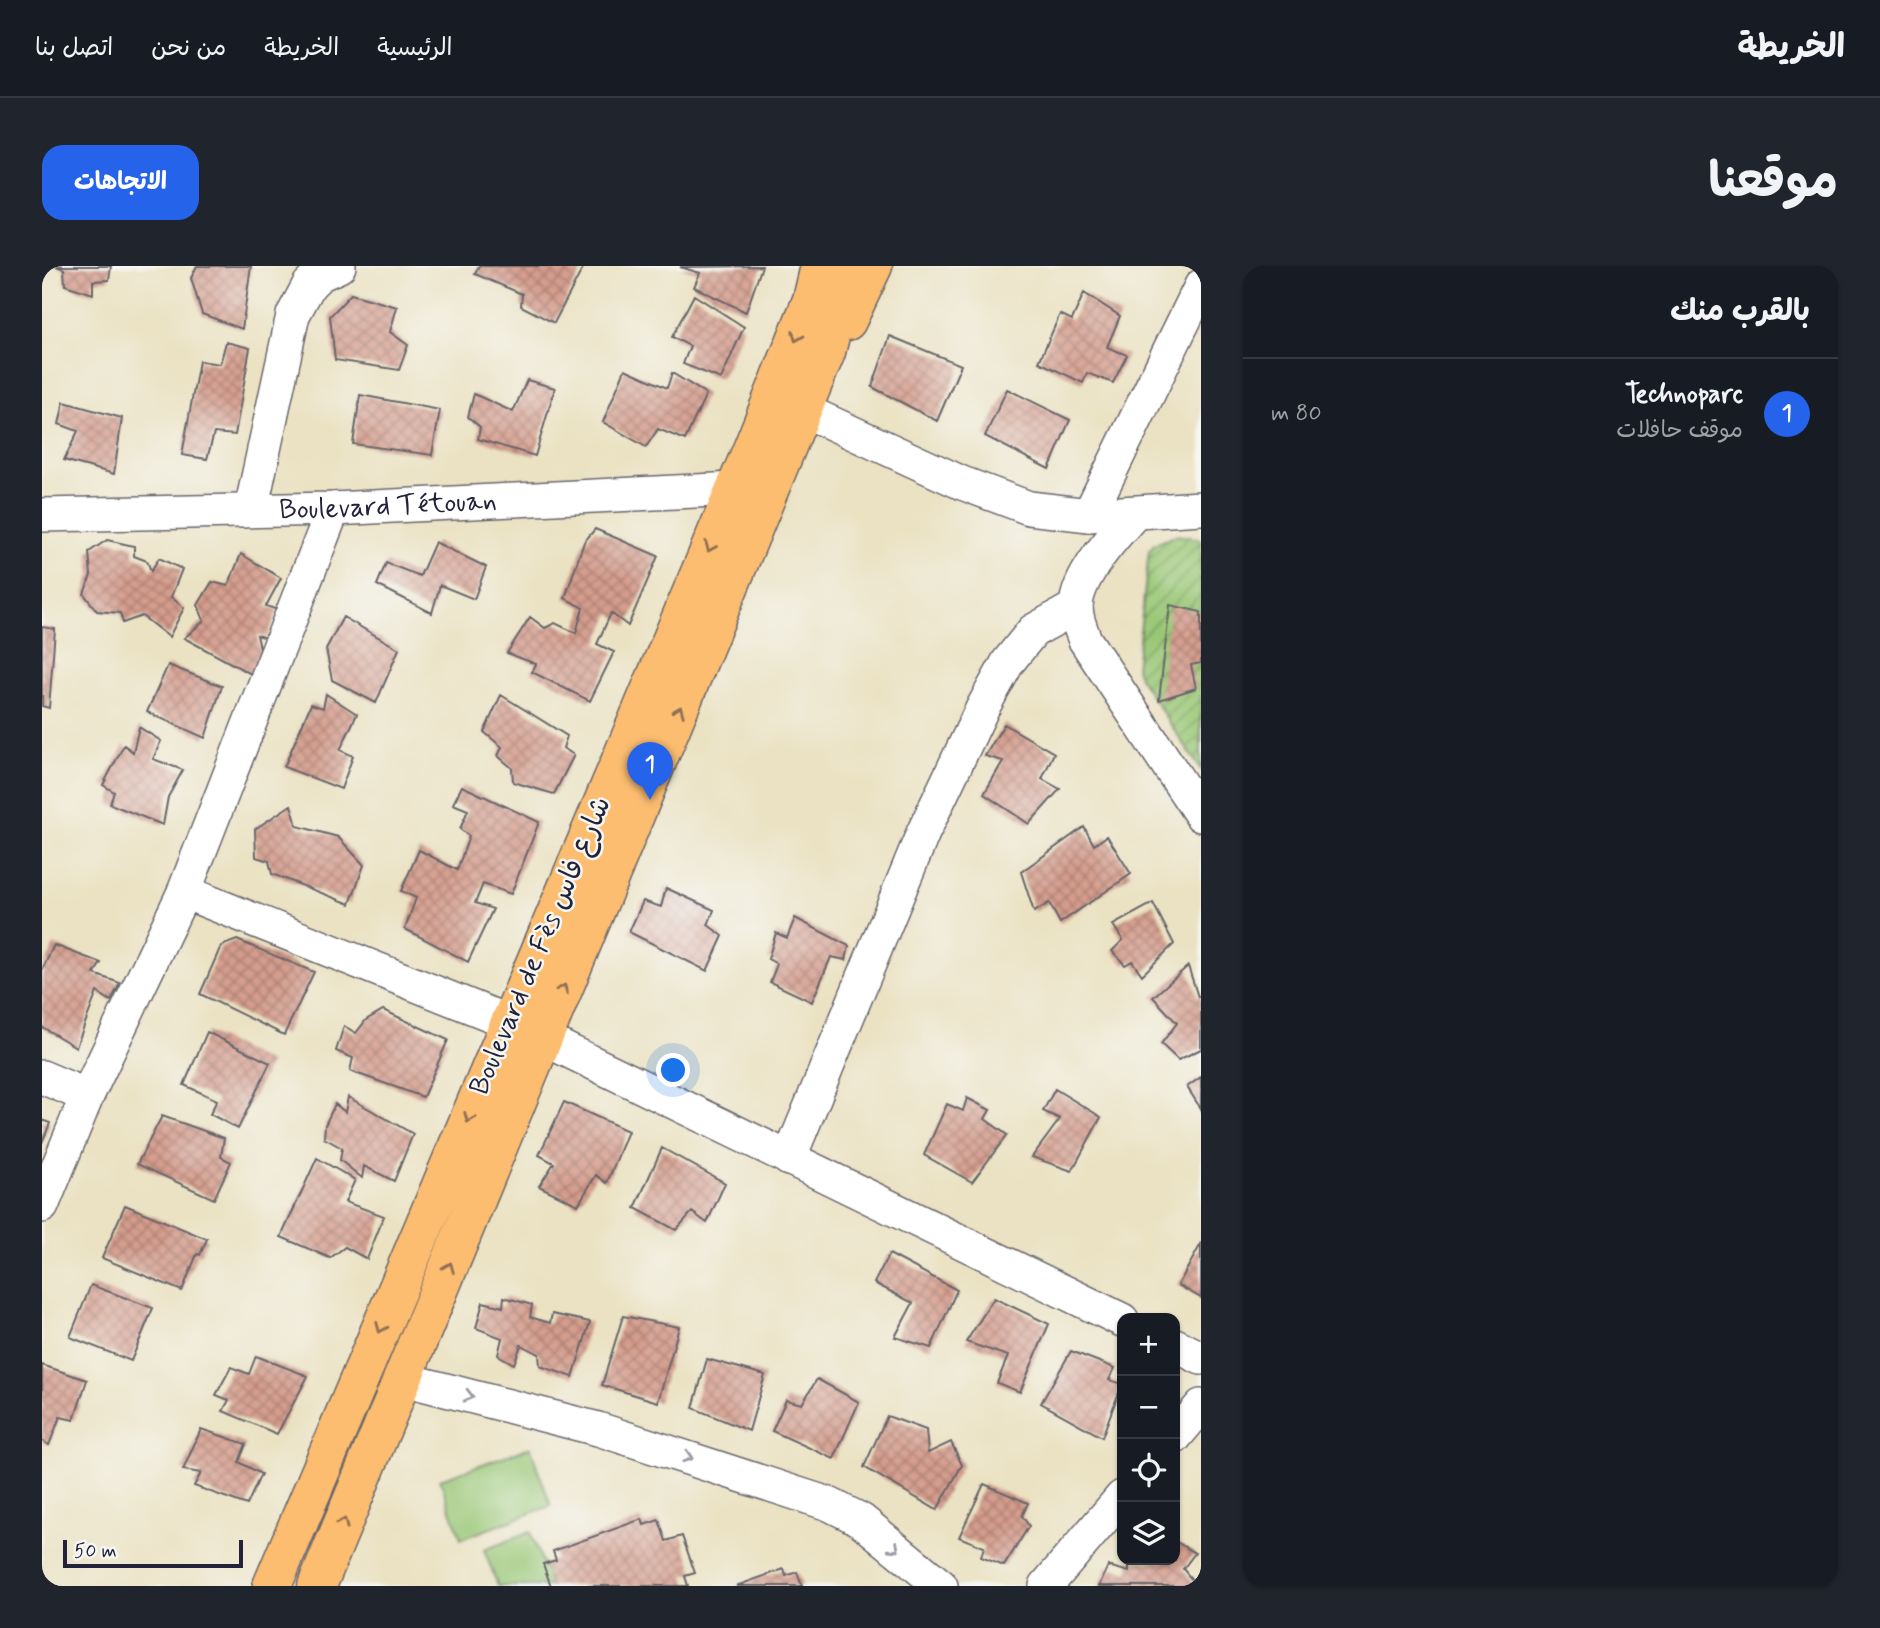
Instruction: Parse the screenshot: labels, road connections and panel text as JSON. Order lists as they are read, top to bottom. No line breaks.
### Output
{"streets":{"main road":["Boulevard de Fès شارع فاس"],"street":["Boulevard Tétouan"]},"crossings":[["Boulevard Tétouan","Boulevard de Fès شارع فاس"]],"scale_bar":"50 m","page":{"header":"الخريطة","nav":["الرئيسية","الخريطة","من نحن","اتصل بنا"],"title":"موقعنا","buttons":"الاتجاهات","heading":"بالقرب منك","list":[{"mark":"1","name":"Technoparc","note":"موقف حافلات","value":"80 m"}],"pins":"1","map_buttons":["+","−"],"scale":"50 m"}}
